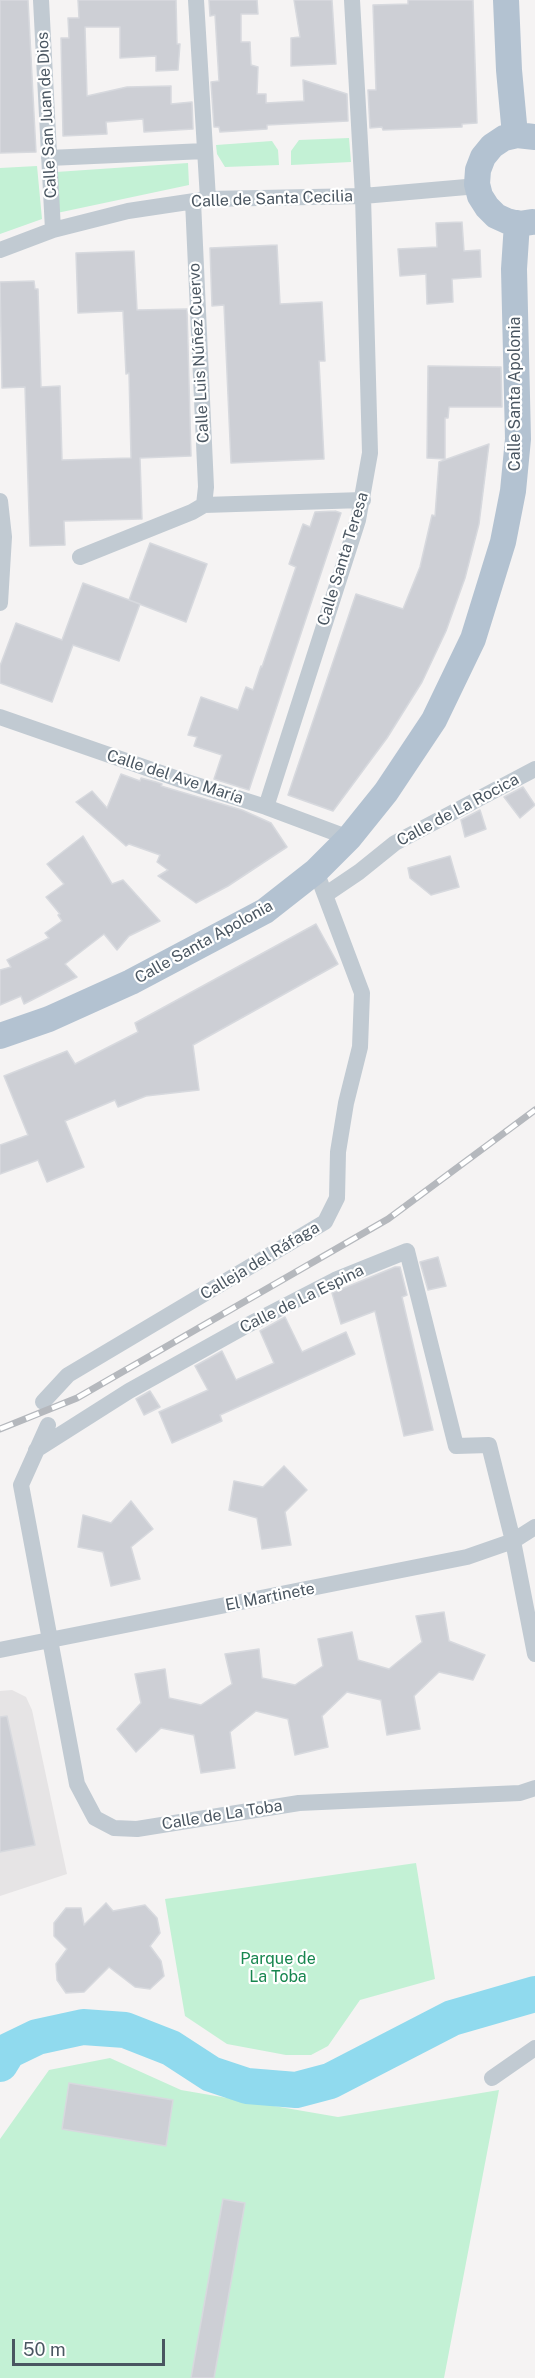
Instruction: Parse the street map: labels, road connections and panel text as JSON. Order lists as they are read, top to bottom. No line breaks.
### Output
{"streets":{"main road":["Calle Santa Apolonia"],"street":["Calle San Juan de Dios","Calle de Santa Cecilia","Calle Luis Núñez Cuervo","Calle Santa Teresa","Calle del Ave María","Calle de La Rocica","Calleja del Ráfaga","Calle de La Espina","El Martinete","Calle de La Toba"]},"crossings":[["Calle San Juan de Dios","Calle de Santa Cecilia"],["Calle de Santa Cecilia","Calle Luis Núñez Cuervo"],["Calle de Santa Cecilia","Calle Santa Teresa"],["Calle Santa Apolonia","Calle del Ave María"],["Calle Santa Apolonia","Calleja del Ráfaga"],["Calle Santa Teresa","Calle del Ave María"],["Calle de La Rocica","Calleja del Ráfaga"],["Calle de La Espina","El Martinete"],["El Martinete","Calle de La Toba"]],"parks":["Parque de La Toba"],"scale_bar":"50 m"}
